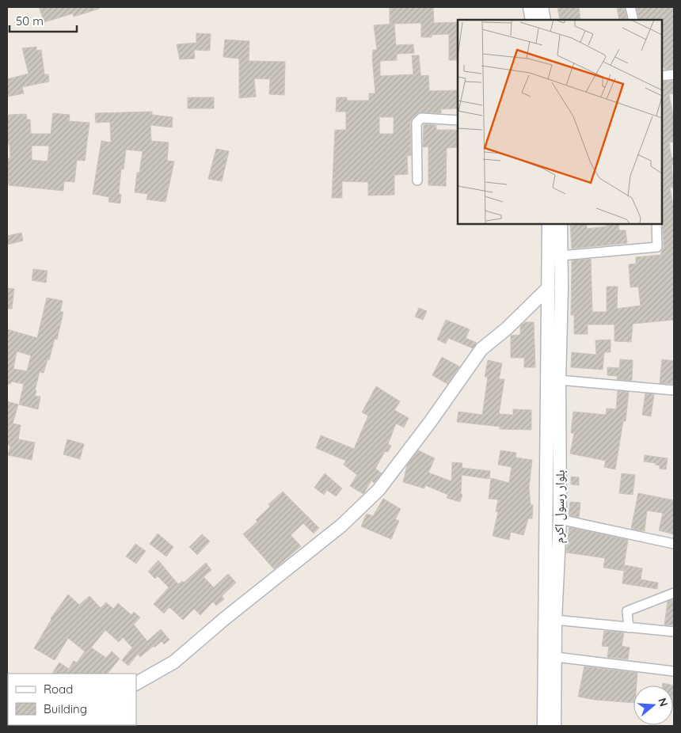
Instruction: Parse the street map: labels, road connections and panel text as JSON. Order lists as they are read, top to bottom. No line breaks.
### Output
{"streets":{"main road":["بلوار رسول اکرم"]},"legend":["Road","Building"],"scale_bar":"50 m","north":"right"}
